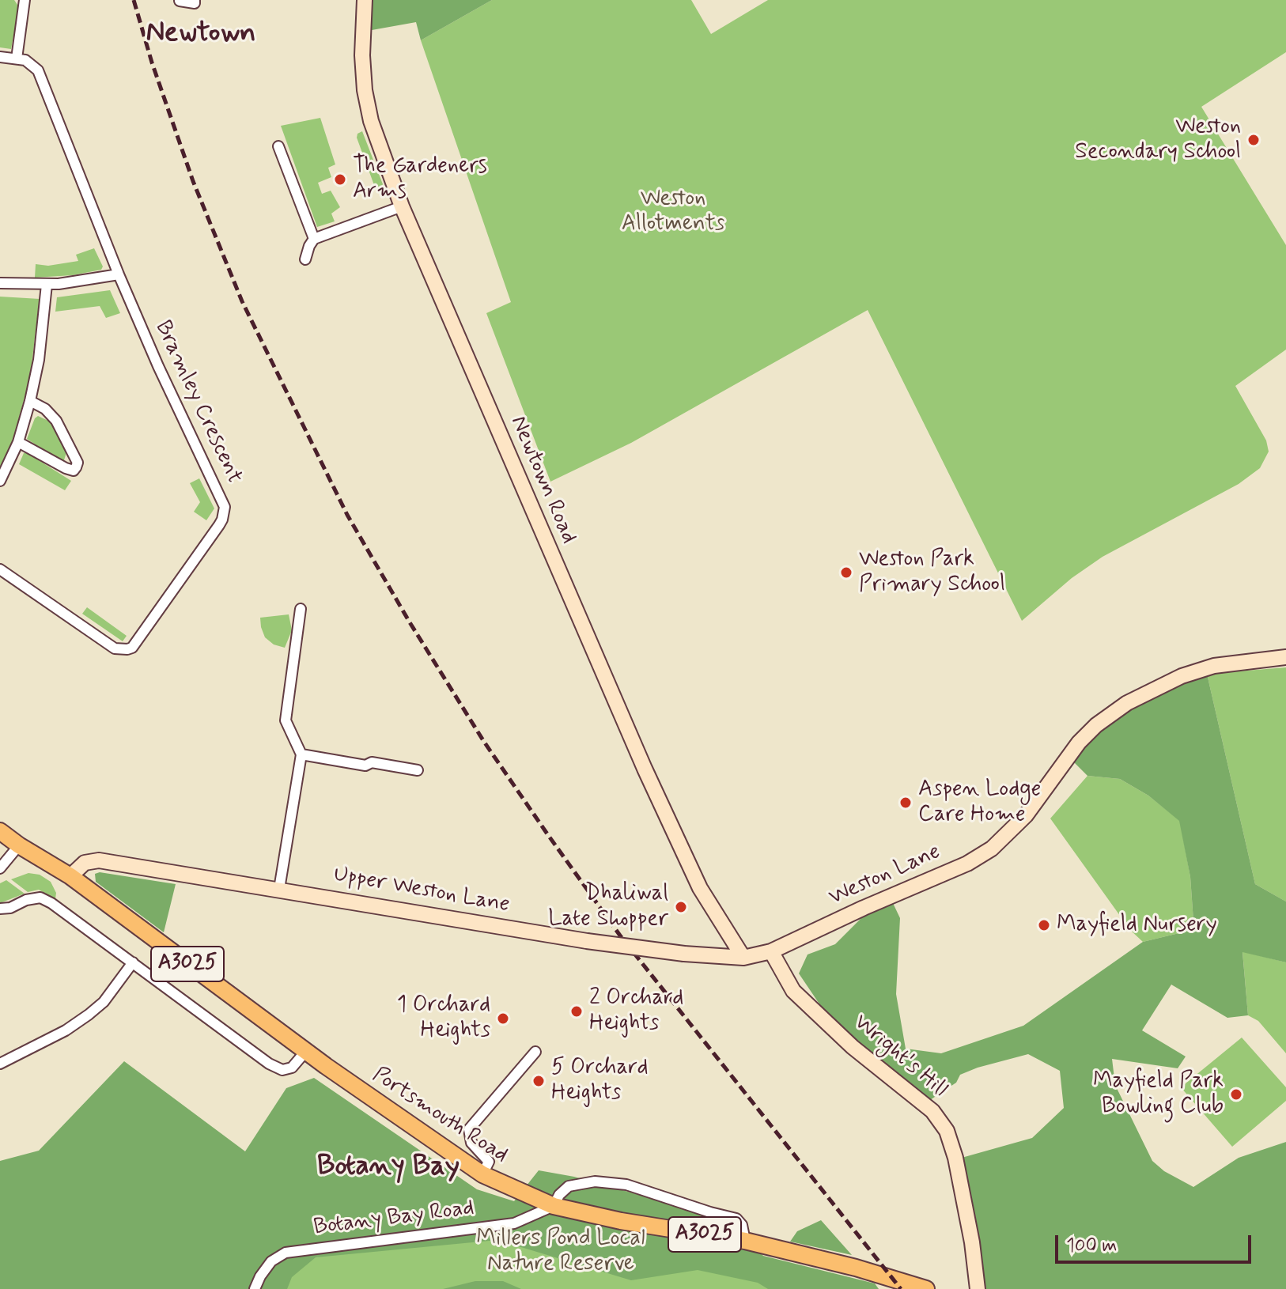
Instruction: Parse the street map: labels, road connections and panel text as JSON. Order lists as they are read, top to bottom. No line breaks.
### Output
{"streets":{"main road":["A3025","Portsmouth Road"],"street":["Bramley Crescent","Newtown Road","Weston Lane","Upper Weston Lane","Wright's Hill","Botany Bay Road"]},"crossings":[["Newtown Road","Upper Weston Lane"],["Weston Lane","Upper Weston Lane"],["Weston Lane","Wright's Hill"],["Upper Weston Lane","Wright's Hill"],["Upper Weston Lane","Portsmouth Road"],["Portsmouth Road","Botany Bay Road"]],"districts":["Newtown","Botany Bay"],"parks":["Weston Allotments","Millers Pond Local Nature Reserve"],"places":["Weston Secondary School","The Gardeners Arms","Weston Park Primary School","Aspen Lodge Care Home","Dhaliwal Late Shopper","Mayfield Nursery","2 Orchard Heights","1 Orchard Heights","5 Orchard Heights","Mayfield Park Bowling Club"],"scale_bar":"100 m"}
